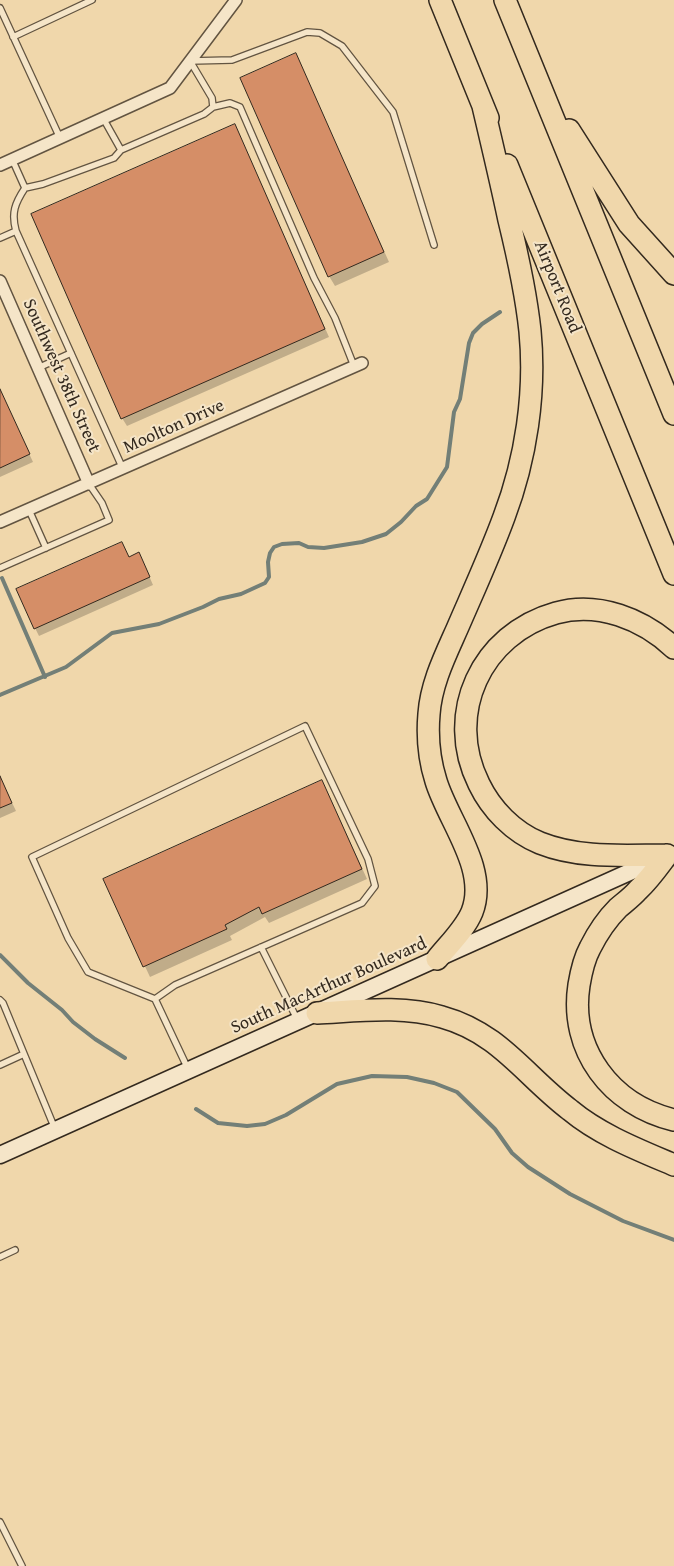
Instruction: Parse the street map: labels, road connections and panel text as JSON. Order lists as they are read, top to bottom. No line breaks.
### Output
{"streets":{"highway":["Airport Road"],"main road":["South MacArthur Boulevard"],"street":["Southwest 38th Street","Moolton Drive"]},"crossings":[["Southwest 38th Street","Moolton Drive"]]}
